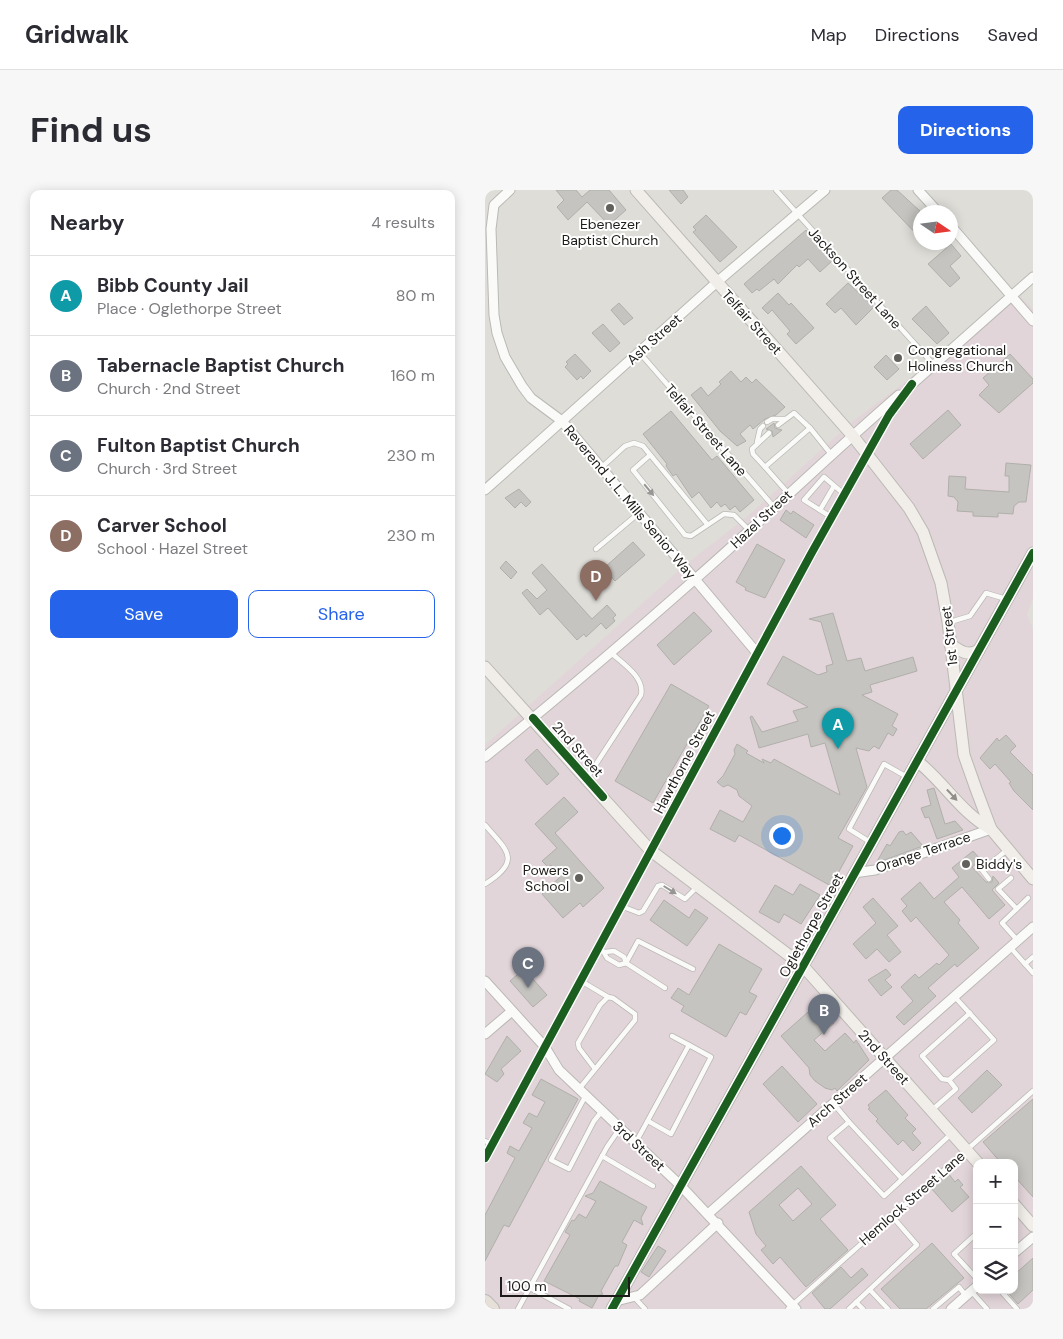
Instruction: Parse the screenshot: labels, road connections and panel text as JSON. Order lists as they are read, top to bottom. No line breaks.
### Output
{"streets":{"street":["Telfair Street","Ash Street","Reverend J. L. Mills Senior Way","Hazel Street","1st Street","2nd Street","Hawthorne Street","Orange Terrace","Oglethorpe Street","Arch Street","3rd Street"],"lane":["Jackson Street Lane","Telfair Street Lane","Hemlock Street Lane"]},"crossings":[["Jackson Street Lane","Ash Street"],["Jackson Street Lane","Hazel Street"],["Telfair Street","Ash Street"],["Telfair Street","Hazel Street"],["Telfair Street","1st Street"],["Telfair Street","Hawthorne Street"],["Ash Street","Telfair Street Lane"],["Ash Street","Reverend J. L. Mills Senior Way"],["Telfair Street Lane","Hazel Street"],["Reverend J. L. Mills Senior Way","Hazel Street"],["Reverend J. L. Mills Senior Way","Hawthorne Street"],["Hazel Street","2nd Street"],["Hazel Street","Hawthorne Street"],["1st Street","Hawthorne Street"],["1st Street","Orange Terrace"],["1st Street","Oglethorpe Street"],["2nd Street","Hawthorne Street"],["2nd Street","Oglethorpe Street"],["2nd Street","Arch Street"],["2nd Street","Hemlock Street Lane"],["Hawthorne Street","3rd Street"],["Orange Terrace","Oglethorpe Street"],["Oglethorpe Street","3rd Street"],["Arch Street","3rd Street"],["3rd Street","Hemlock Street Lane"]],"places":["Ebenezer Baptist Church","Congregational Holiness Church","Biddy's","Powers School"],"scale_bar":"100 m","north":"right","page":{"header":"Gridwalk","nav":["Map","Directions","Saved"],"buttons":["Directions",["Save","Share"]],"title":"Find us","heading":["Nearby","4 results"],"list":[{"mark":"A","name":"Bibb County Jail","note":"Place · Oglethorpe Street","value":"80 m"},{"mark":"B","name":"Tabernacle Baptist Church","note":"Church · 2nd Street","value":"160 m"},{"mark":"C","name":"Fulton Baptist Church","note":"Church · 3rd Street","value":"230 m"},{"mark":"D","name":"Carver School","note":"School · Hazel Street","value":"230 m"}],"pins":["D","A","C","B"],"map_buttons":["+","−"],"scale":"100 m"}}
